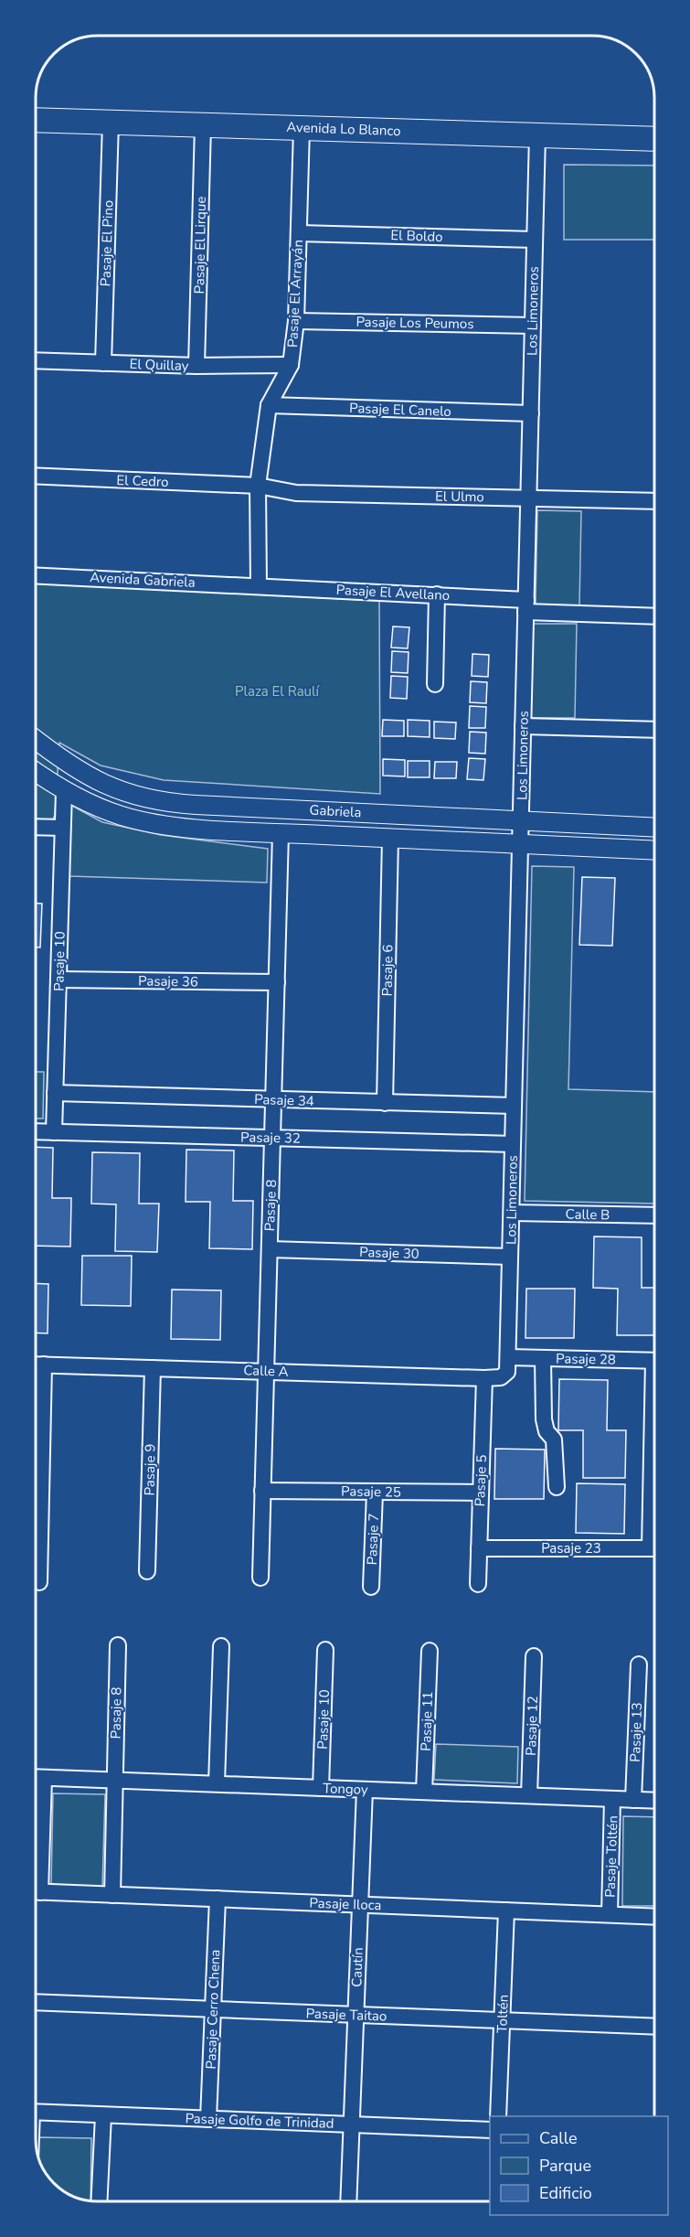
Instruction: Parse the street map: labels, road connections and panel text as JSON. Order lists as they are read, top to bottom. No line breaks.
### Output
{"streets":{"main road":["Avenida Lo Blanco"],"street":["El Boldo","Pasaje El Pino","Pasaje El Lirque","Pasaje El Arrayán","Los Limoneros","Pasaje Los Peumos","El Quillay","Pasaje El Canelo","El Cedro","El Ulmo","Avenida Gabriela","Pasaje El Avellano","Gabriela","Pasaje 10","Pasaje 6","Pasaje 36","Pasaje 34","Pasaje 32","Pasaje 8","Calle B","Pasaje 30","Pasaje 28","Calle A","Pasaje 9","Pasaje 5","Pasaje 25","Pasaje 7","Pasaje 23","Pasaje 11","Pasaje 12","Pasaje 13","Tongoy","Pasaje Toltén","Pasaje Iloca","Cautín","Pasaje Cerro Chena","Toltén","Pasaje Taitao","Pasaje Golfo de Trinidad"]},"crossings":[["Avenida Lo Blanco","Pasaje El Pino"],["Avenida Lo Blanco","Pasaje El Lirque"],["Avenida Lo Blanco","Pasaje El Arrayán"],["Avenida Lo Blanco","Los Limoneros"],["El Boldo","Pasaje El Arrayán"],["El Boldo","Los Limoneros"],["Pasaje El Pino","El Quillay"],["Pasaje El Lirque","El Quillay"],["Pasaje El Arrayán","Pasaje Los Peumos"],["Pasaje El Arrayán","El Quillay"],["Pasaje El Arrayán","Pasaje El Canelo"],["Pasaje El Arrayán","El Cedro"],["Pasaje El Arrayán","El Ulmo"],["Pasaje El Arrayán","Avenida Gabriela"],["Pasaje El Arrayán","Pasaje El Avellano"],["Los Limoneros","Pasaje Los Peumos"],["Los Limoneros","Pasaje El Canelo"],["Los Limoneros","El Ulmo"],["Los Limoneros","Pasaje El Avellano"],["Los Limoneros","Gabriela"],["Los Limoneros","Pasaje 34"],["Los Limoneros","Pasaje 32"],["Los Limoneros","Calle B"],["Los Limoneros","Pasaje 30"],["Los Limoneros","Pasaje 28"],["Los Limoneros","Calle A"],["El Cedro","El Ulmo"],["Avenida Gabriela","Pasaje El Avellano"],["Gabriela","Pasaje 10"],["Gabriela","Pasaje 6"],["Gabriela","Pasaje 8"],["Pasaje 10","Pasaje 36"],["Pasaje 10","Pasaje 34"],["Pasaje 10","Pasaje 32"],["Pasaje 10","Tongoy"],["Pasaje 6","Pasaje 34"],["Pasaje 36","Pasaje 8"],["Pasaje 34","Pasaje 8"],["Pasaje 32","Pasaje 8"],["Pasaje 8","Pasaje 30"],["Pasaje 8","Calle A"],["Pasaje 8","Pasaje 25"],["Pasaje 8","Tongoy"],["Calle A","Pasaje 9"],["Calle A","Pasaje 5"],["Pasaje 5","Pasaje 25"],["Pasaje 5","Pasaje 23"],["Pasaje 25","Pasaje 7"],["Pasaje 11","Tongoy"],["Pasaje 12","Tongoy"],["Pasaje 13","Tongoy"],["Tongoy","Pasaje Toltén"],["Tongoy","Cautín"],["Pasaje Toltén","Pasaje Iloca"],["Pasaje Iloca","Cautín"],["Pasaje Iloca","Pasaje Cerro Chena"],["Pasaje Iloca","Toltén"],["Cautín","Pasaje Taitao"],["Cautín","Pasaje Golfo de Trinidad"],["Pasaje Cerro Chena","Pasaje Taitao"],["Pasaje Cerro Chena","Pasaje Golfo de Trinidad"],["Toltén","Pasaje Taitao"]],"parks":["Plaza El Raulí"],"legend":["Calle","Parque","Edificio"]}
